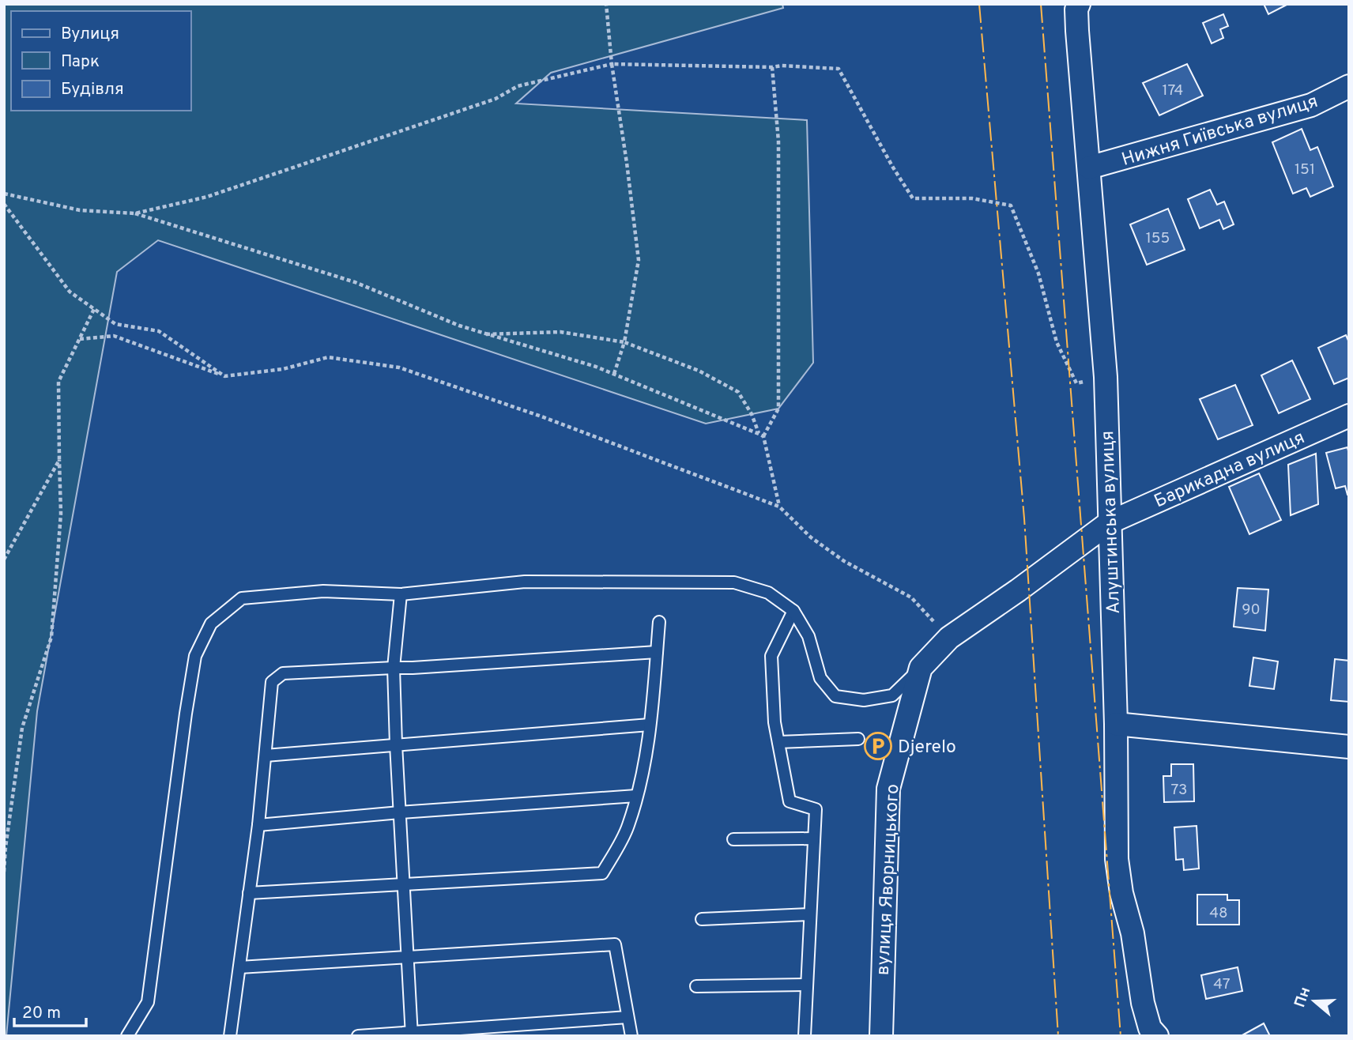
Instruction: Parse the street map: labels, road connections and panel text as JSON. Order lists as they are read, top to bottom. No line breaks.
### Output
{"streets":{"street":["Нижня Гиївська вулиця","Барикадна вулиця","Алуштинська вулиця","вулиця Яворницького"]},"crossings":[["Нижня Гиївська вулиця","Алуштинська вулиця"],["Барикадна вулиця","Алуштинська вулиця"],["Барикадна вулиця","вулиця Яворницького"],["Алуштинська вулиця","вулиця Яворницького"]],"places":{"parking":["Djerelo"]},"house_numbers":["174","151","155","90","73","48","47"],"legend":["Вулиця","Парк","Будівля"],"scale_bar":"20 m","north":"left"}
